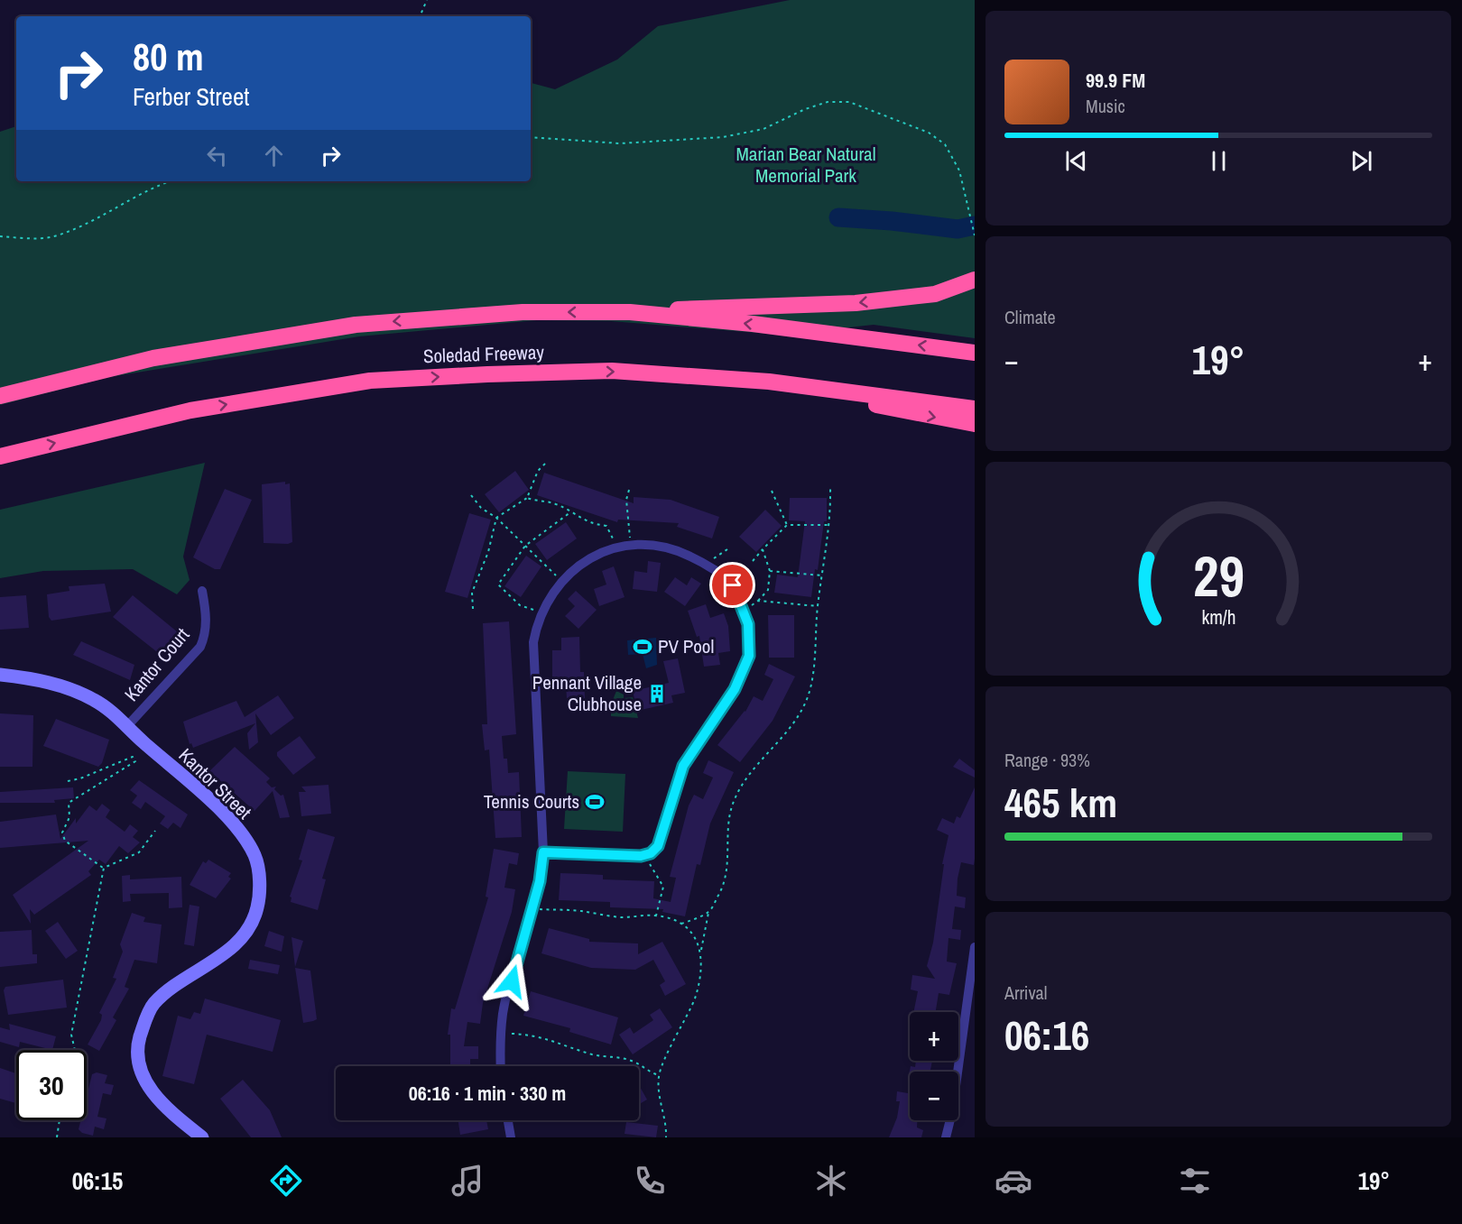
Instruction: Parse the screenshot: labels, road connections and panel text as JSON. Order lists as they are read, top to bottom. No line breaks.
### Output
{"streets":{"highway":["Soledad Freeway"],"street":["Kantor Court","Kantor Street"]},"crossings":[["Kantor Court","Kantor Street"]],"parks":["Marian Bear Natural Memorial Park"],"places":{"sports":["PV Pool","Tennis Courts"],"building":["Pennant Village Clubhouse"]},"page":{"turn":["80 m","Ferber Street"],"song":["99.9 FM","Music"],"tile":["Climate",["Range · 93%","465 km"],["Arrival","06:16"]],"heat":["−","19°","+"],"map_buttons":["+","−"],"limit":"30","trip":"06:16 · 1 min · 330 m","tabs":["06:15","19°"],"gauge":["29","km/h"]}}
